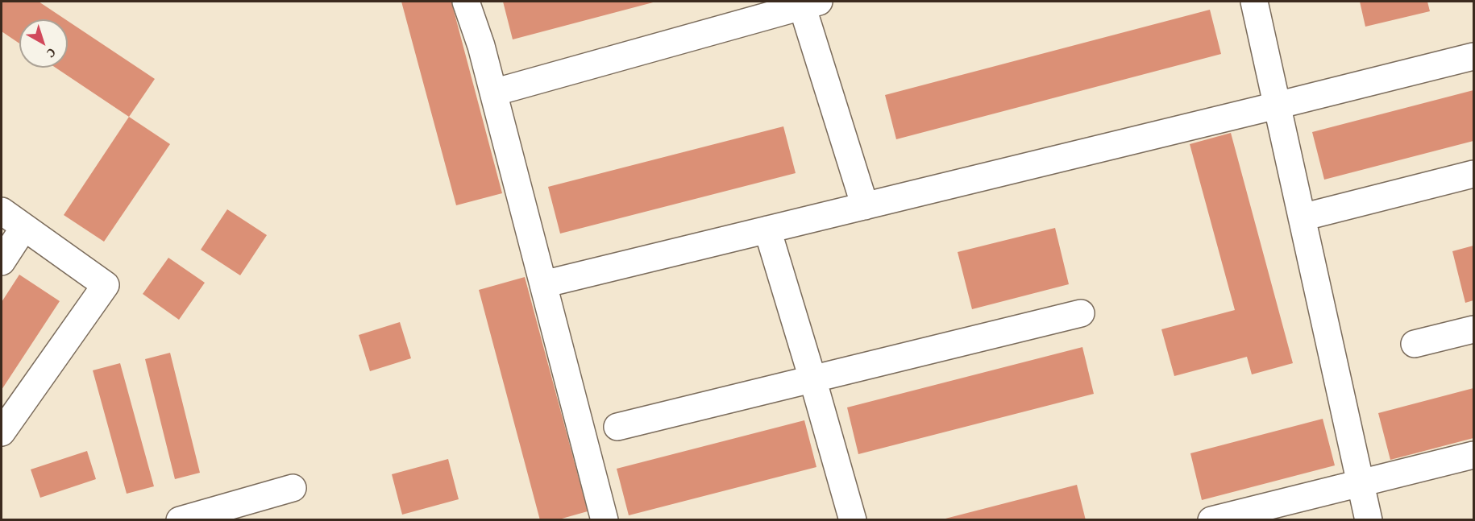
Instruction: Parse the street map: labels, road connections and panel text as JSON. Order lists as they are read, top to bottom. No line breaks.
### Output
{"north":"bottom right"}
